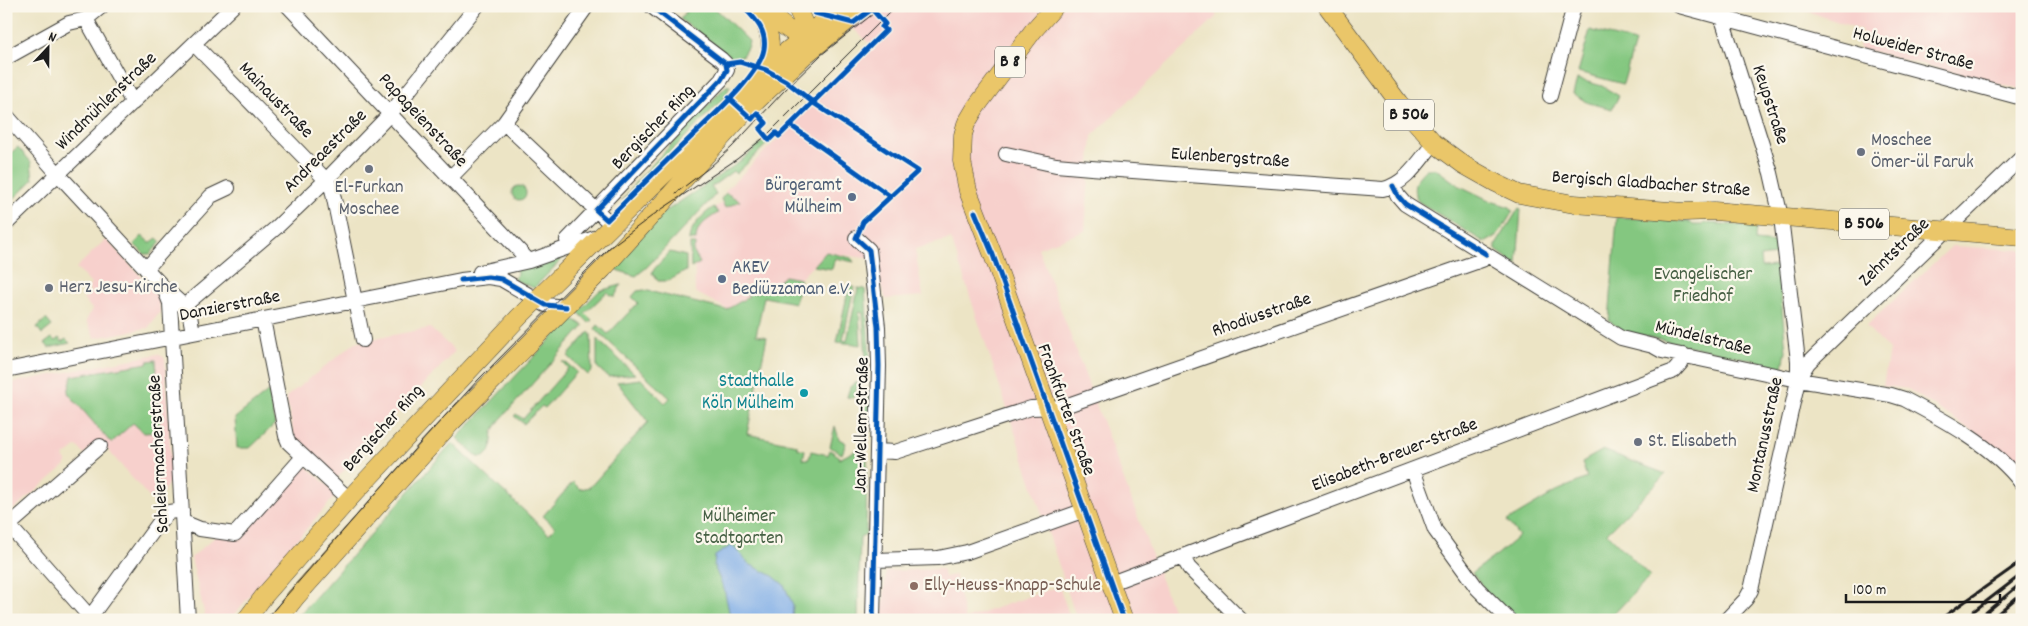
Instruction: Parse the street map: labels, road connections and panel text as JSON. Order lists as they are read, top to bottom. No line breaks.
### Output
{"streets":{"main road":["B 8","B 506","Bergischer Ring","Bergisch Gladbacher Straße","Frankfurter Straße"],"street":["Holweider Straße","Mainaustraße","Windmühlenstraße","Keupstraße","Papageienstraße","Andreaestraße","Eulenbergstraße","Zehntstraße","Danzierstraße","Rhodiusstraße","Mündelstraße","Jan-Wellem-Straße","Montanusstraße","Schleiermacherstraße","Elisabeth-Breuer-Straße"]},"crossings":[["Holweider Straße","Keupstraße"],["Mainaustraße","Windmühlenstraße"],["Mainaustraße","Andreaestraße"],["Mainaustraße","Danzierstraße"],["Windmühlenstraße","Schleiermacherstraße"],["Keupstraße","Bergisch Gladbacher Straße"],["Keupstraße","Montanusstraße"],["Papageienstraße","Andreaestraße"],["Papageienstraße","Danzierstraße"],["Bergischer Ring","Danzierstraße"],["Andreaestraße","Schleiermacherstraße"],["Eulenbergstraße","Mündelstraße"],["Bergisch Gladbacher Straße","Zehntstraße"],["Bergisch Gladbacher Straße","Montanusstraße"],["Zehntstraße","Mündelstraße"],["Zehntstraße","Montanusstraße"],["Danzierstraße","Schleiermacherstraße"],["Rhodiusstraße","Mündelstraße"],["Rhodiusstraße","Frankfurter Straße"],["Rhodiusstraße","Jan-Wellem-Straße"],["Mündelstraße","Montanusstraße"],["Mündelstraße","Elisabeth-Breuer-Straße"],["Frankfurter Straße","Elisabeth-Breuer-Straße"]],"parks":["Evangelischer Friedhof","Mülheimer Stadtgarten"],"places":["Moschee Ömer-ül Faruk","El-Furkan Moschee","Bürgeramt Mülheim","AKEV Bediüzzaman e.V.","Herz Jesu-Kirche","Stadthalle Köln Mülheim","St. Elisabeth","Elly-Heuss-Knapp-Schule"],"scale_bar":"100 m","north":"top"}
